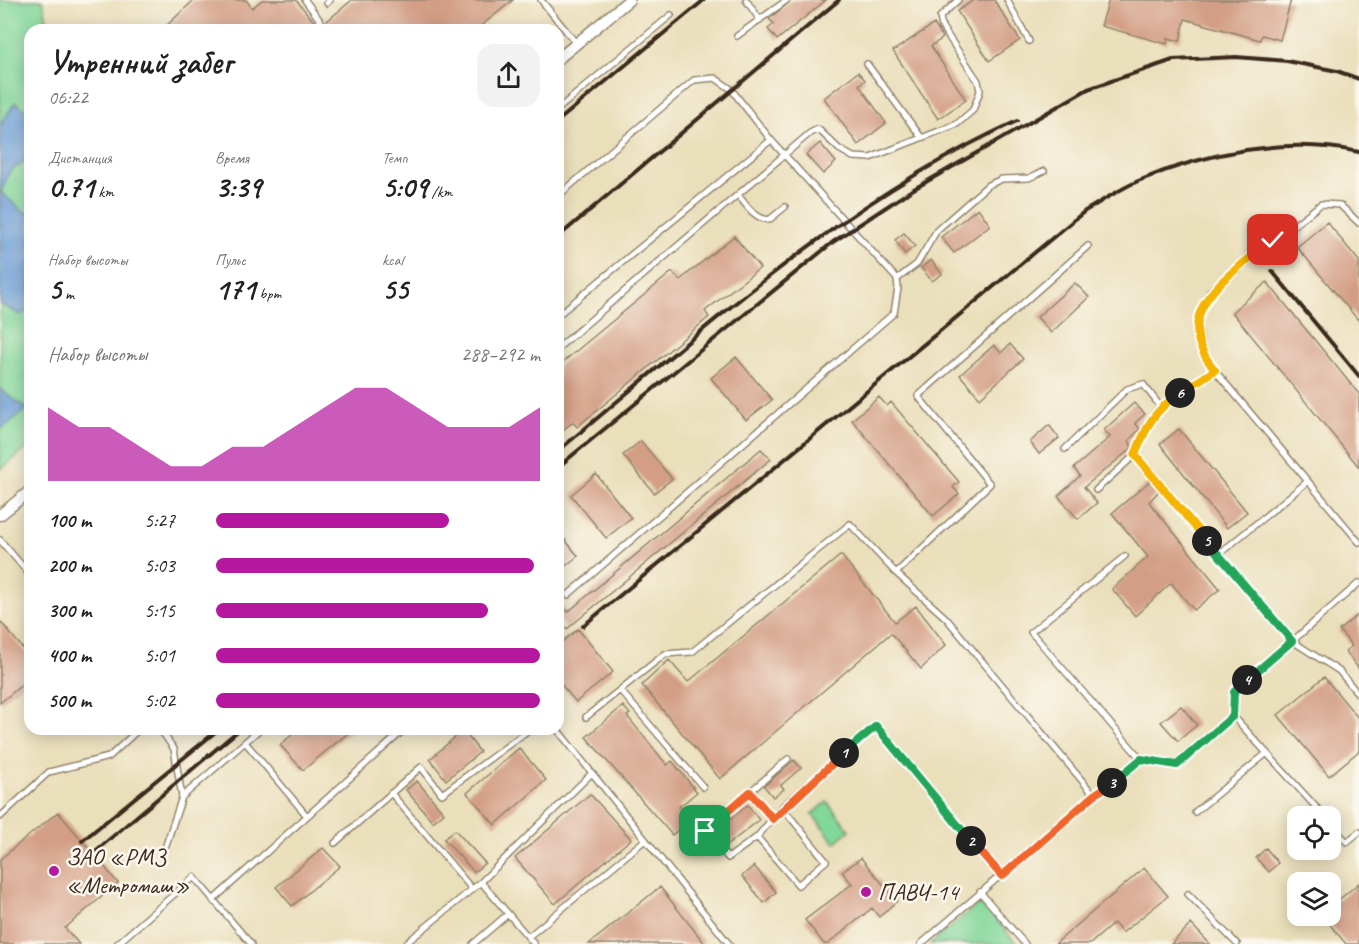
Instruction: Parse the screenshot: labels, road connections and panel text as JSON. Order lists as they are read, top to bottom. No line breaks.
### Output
{"places":["ЗАО «РМЗ «Метромаш»","ПАВЧ-14"],"page":{"heading":["Утренний забег","06:22"],"stats":[["Дистанция","0.71 km"],["Время","3:39"],["Темп","5:09 /km"],["Набор высоты","5 m"],["Пульс","171 bpm"],["kcal","55"]],"chart":["Набор высоты","288–292 m"],"pins":["6","5","4","1","3","2"],"list":[{"name":"100 m","note":"5:27"},{"name":"200 m","note":"5:03"},{"name":"300 m","note":"5:15"},{"name":"400 m","note":"5:01"},{"name":"500 m","note":"5:02"}]}}
